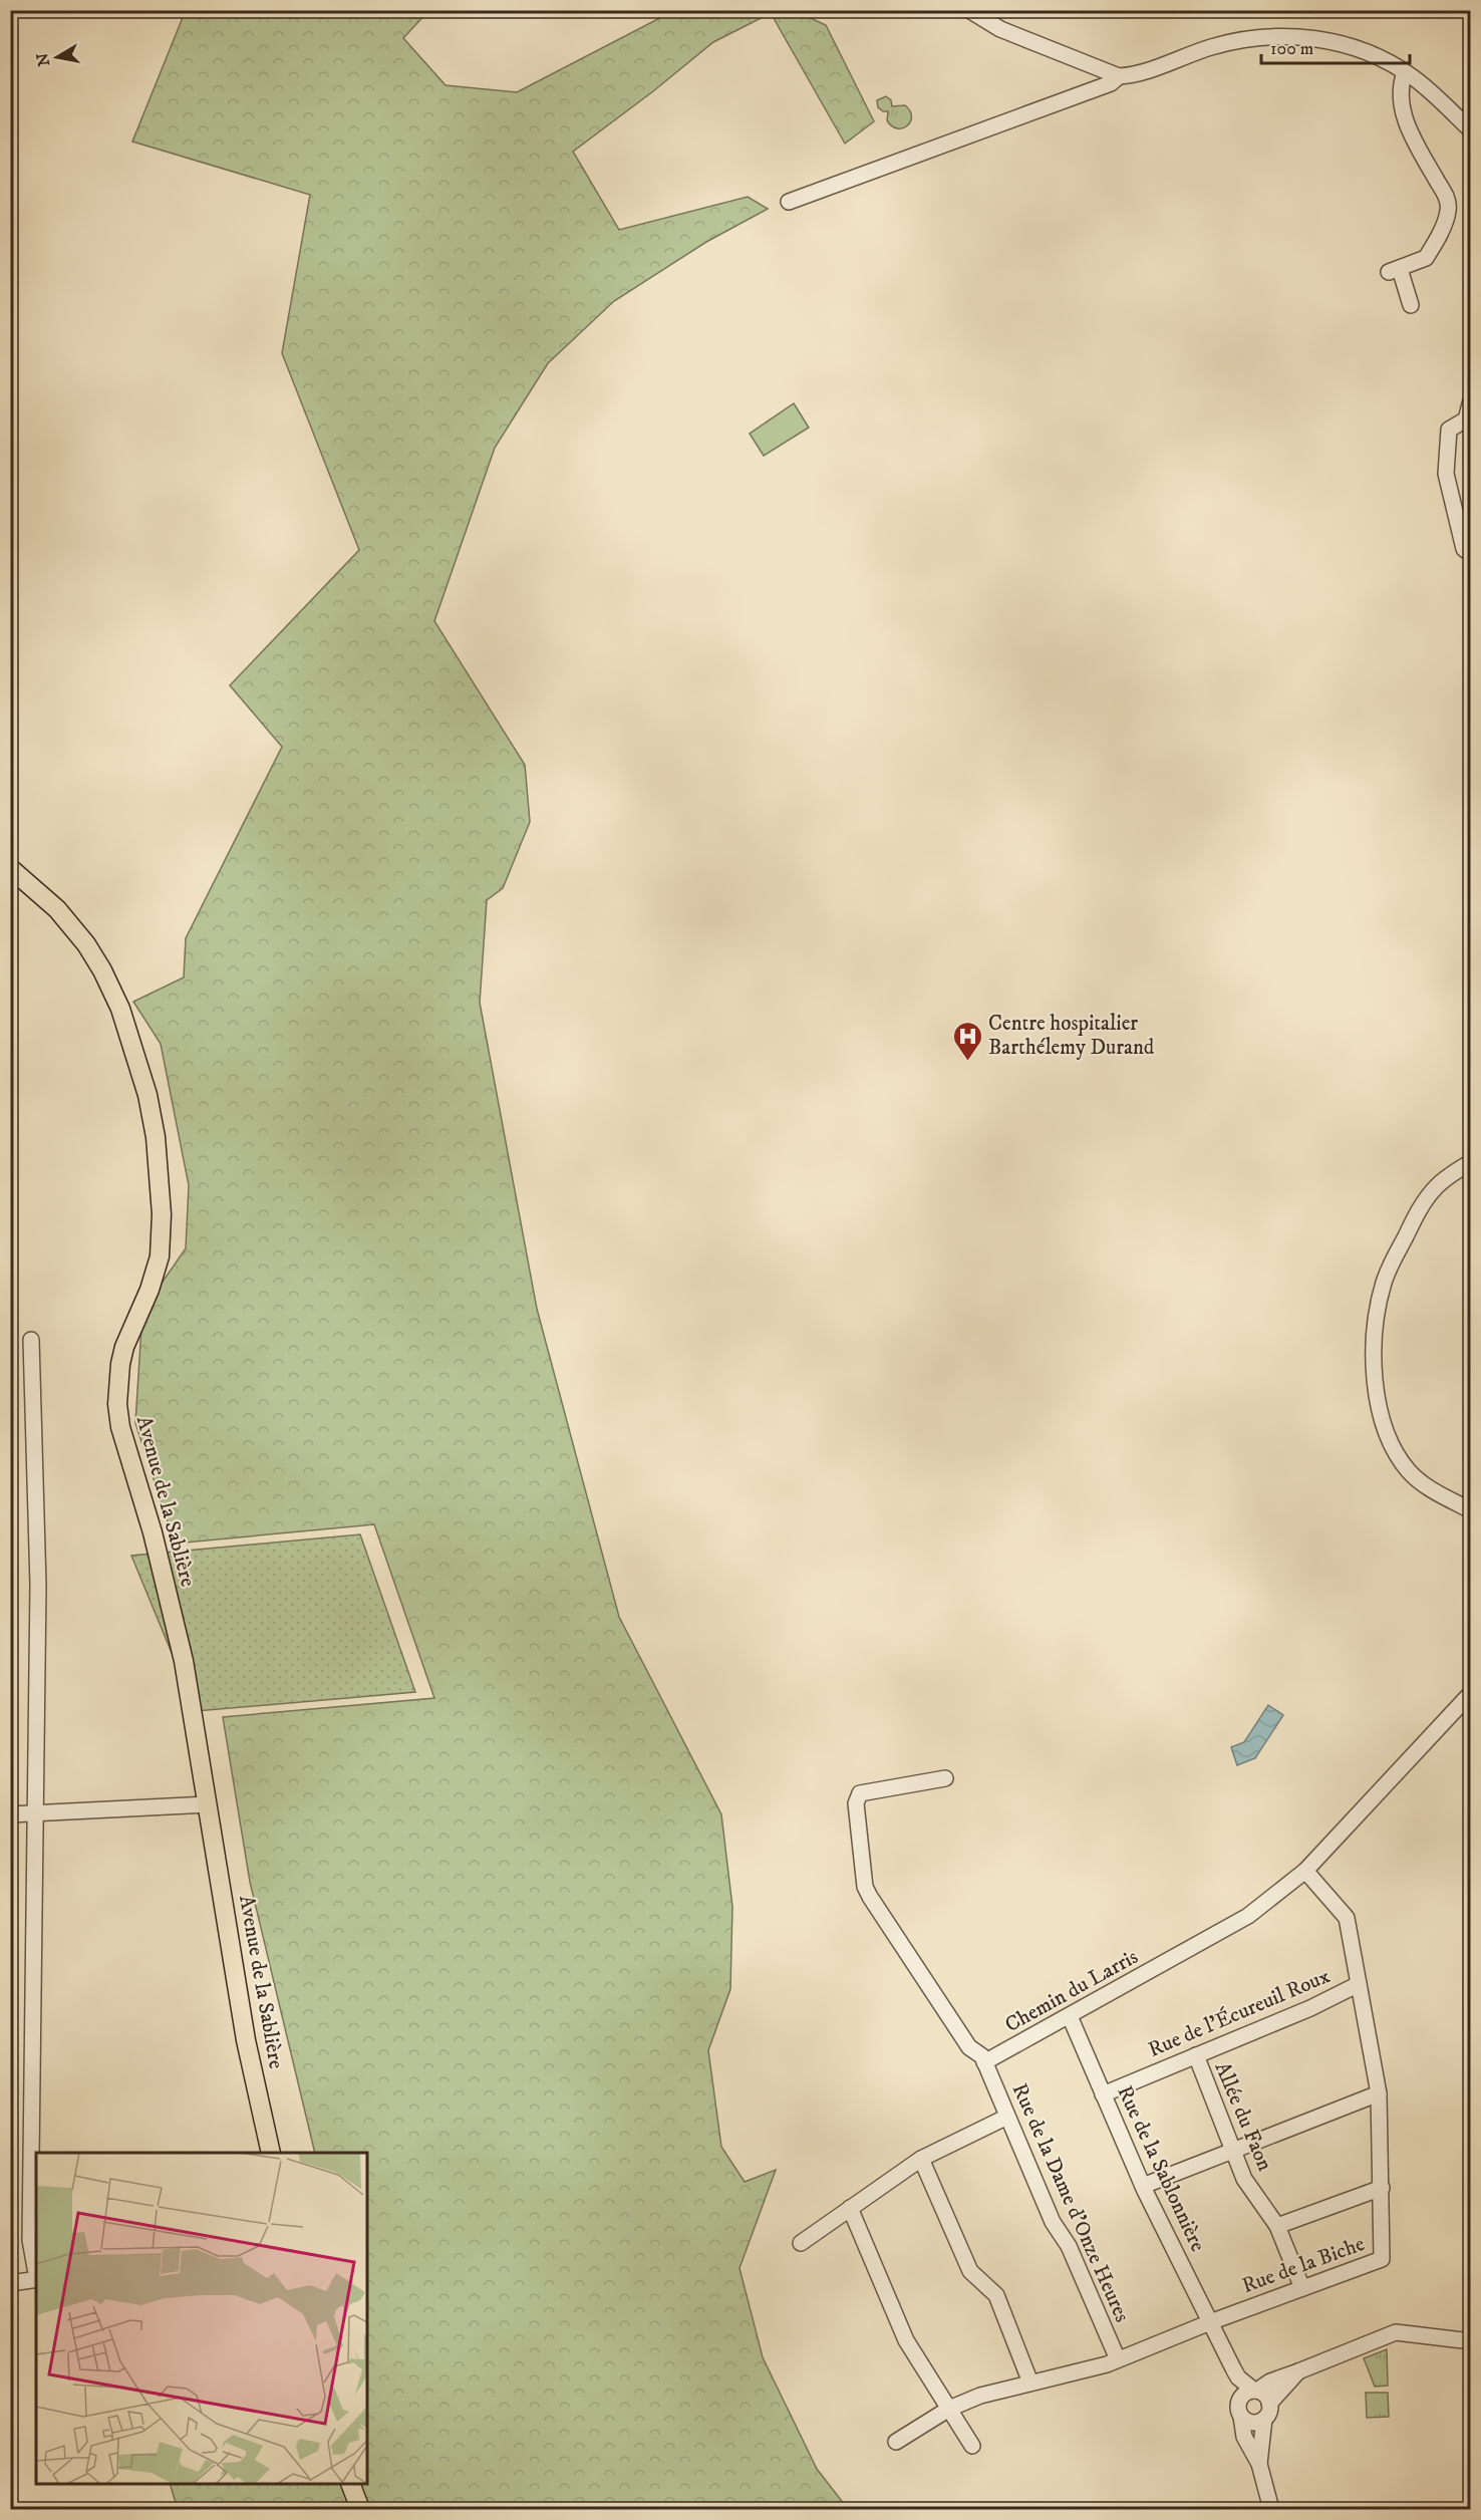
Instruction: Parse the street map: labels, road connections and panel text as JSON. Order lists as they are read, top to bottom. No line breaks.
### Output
{"streets":{"main road":["Avenue de la Sablière"],"street":["Chemin du Larris","Rue de l'Écureuil Roux","Allée du Faon","Rue de la Sablonnière","Rue de la Dame d'Onze Heures","Rue de la Biche"]},"crossings":[["Chemin du Larris","Rue de la Sablonnière"],["Chemin du Larris","Rue de la Dame d'Onze Heures"],["Chemin du Larris","Rue de la Biche"],["Rue de l'Écureuil Roux","Allée du Faon"],["Rue de l'Écureuil Roux","Rue de la Sablonnière"],["Rue de l'Écureuil Roux","Rue de la Biche"],["Allée du Faon","Rue de la Biche"],["Rue de la Sablonnière","Rue de la Biche"],["Rue de la Dame d'Onze Heures","Rue de la Biche"]],"places":{"hospital":["Centre hospitalier Barthélemy Durand"]},"scale_bar":"100 m","north":"left"}
